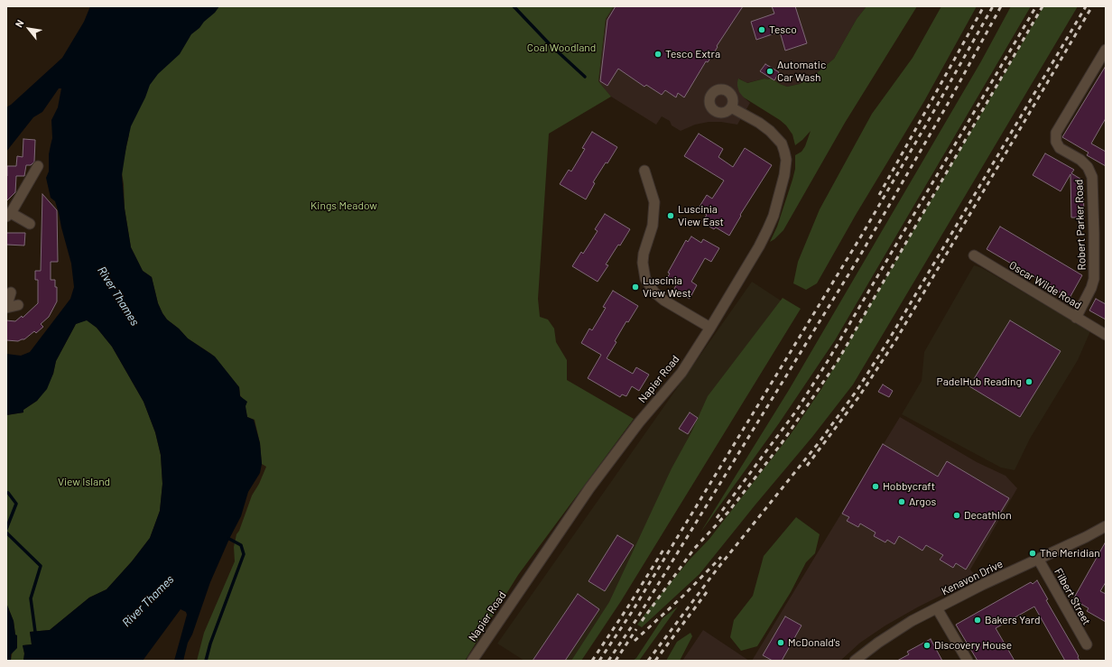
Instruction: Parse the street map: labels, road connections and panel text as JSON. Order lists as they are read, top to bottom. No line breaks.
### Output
{"streets":{"street":["Robert Parker Road","Oscar Wilde Road","Napier Road","Kenavon Drive","Filbert Street"]},"crossings":[["Robert Parker Road","Oscar Wilde Road"],["Kenavon Drive","Filbert Street"]],"water":["River Thames"],"parks":["Coal Woodland","Kings Meadow","View Island"],"places":["Tesco","Tesco Extra","Automatic Car Wash","Luscinia View East","Luscinia View West","PadelHub Reading","Hobbycraft","Argos","Decathlon","The Meridian","Bakers Yard","McDonald's","Discovery House"],"north":"top left"}
